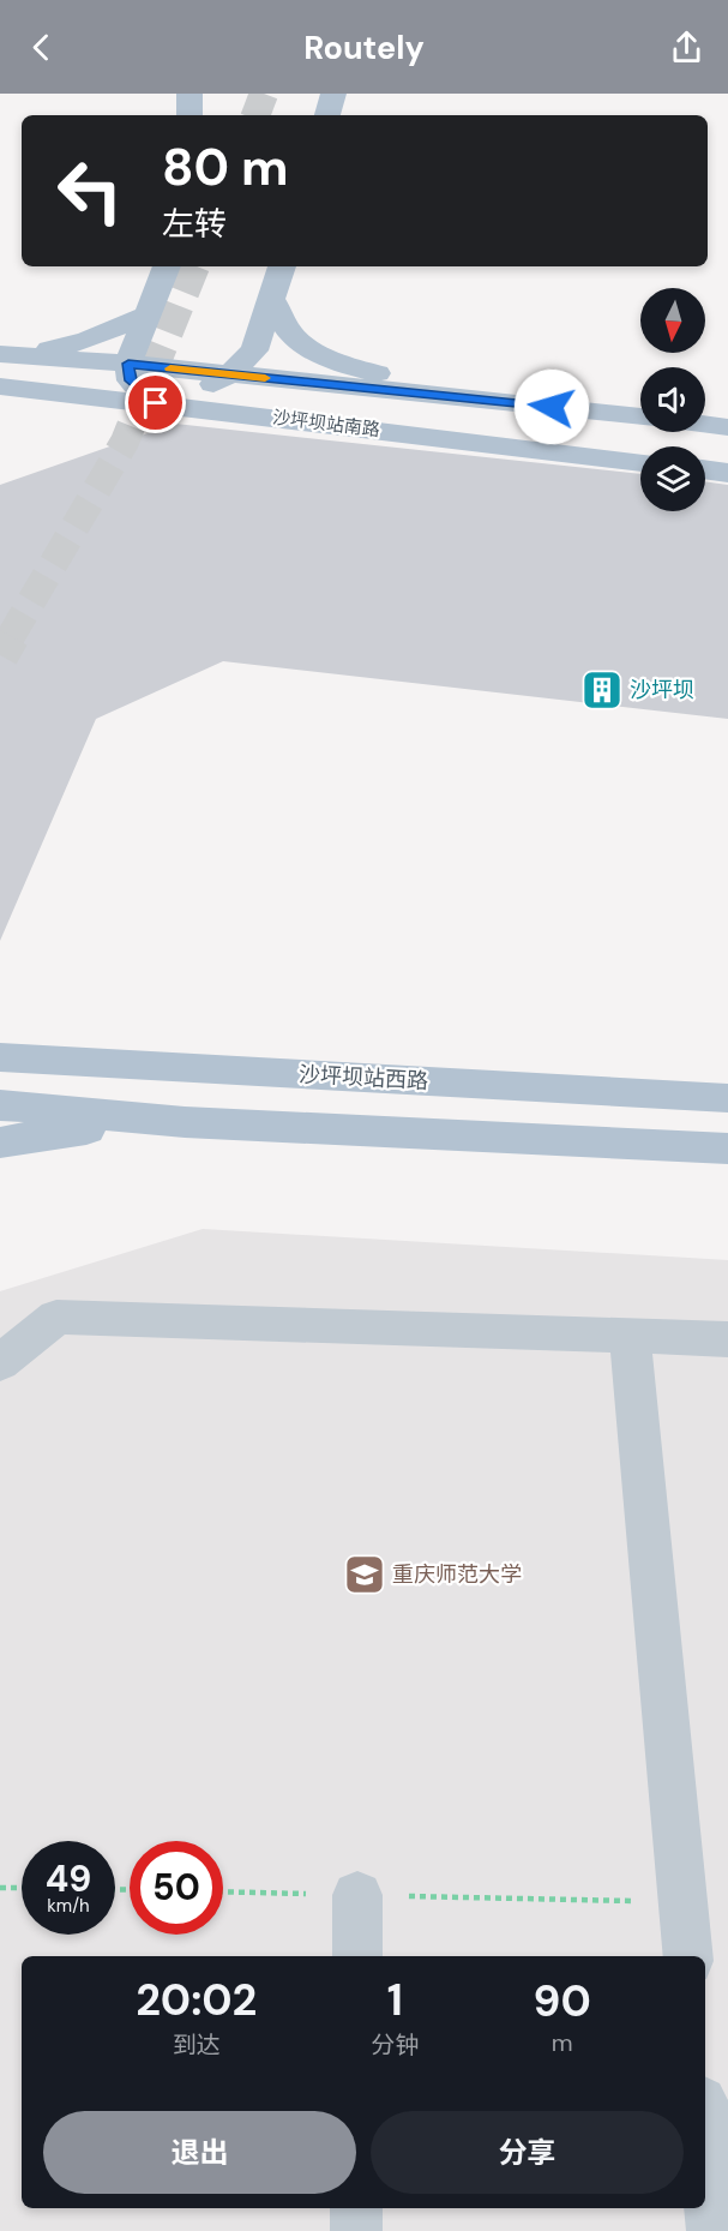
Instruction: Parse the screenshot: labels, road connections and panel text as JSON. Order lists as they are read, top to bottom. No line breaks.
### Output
{"streets":{"main road":["沙坪坝站南路","沙坪坝站西路"]},"places":{"building":["沙坪坝"],"school or university":["重庆师范大学"]},"north":"bottom","page":{"header":"Routely","turn":["80 m","左转"],"speed":"49 km/h","limit":"50","eta":["20:02","到达","1","分钟","90","m"],"buttons":["退出","分享"]}}
